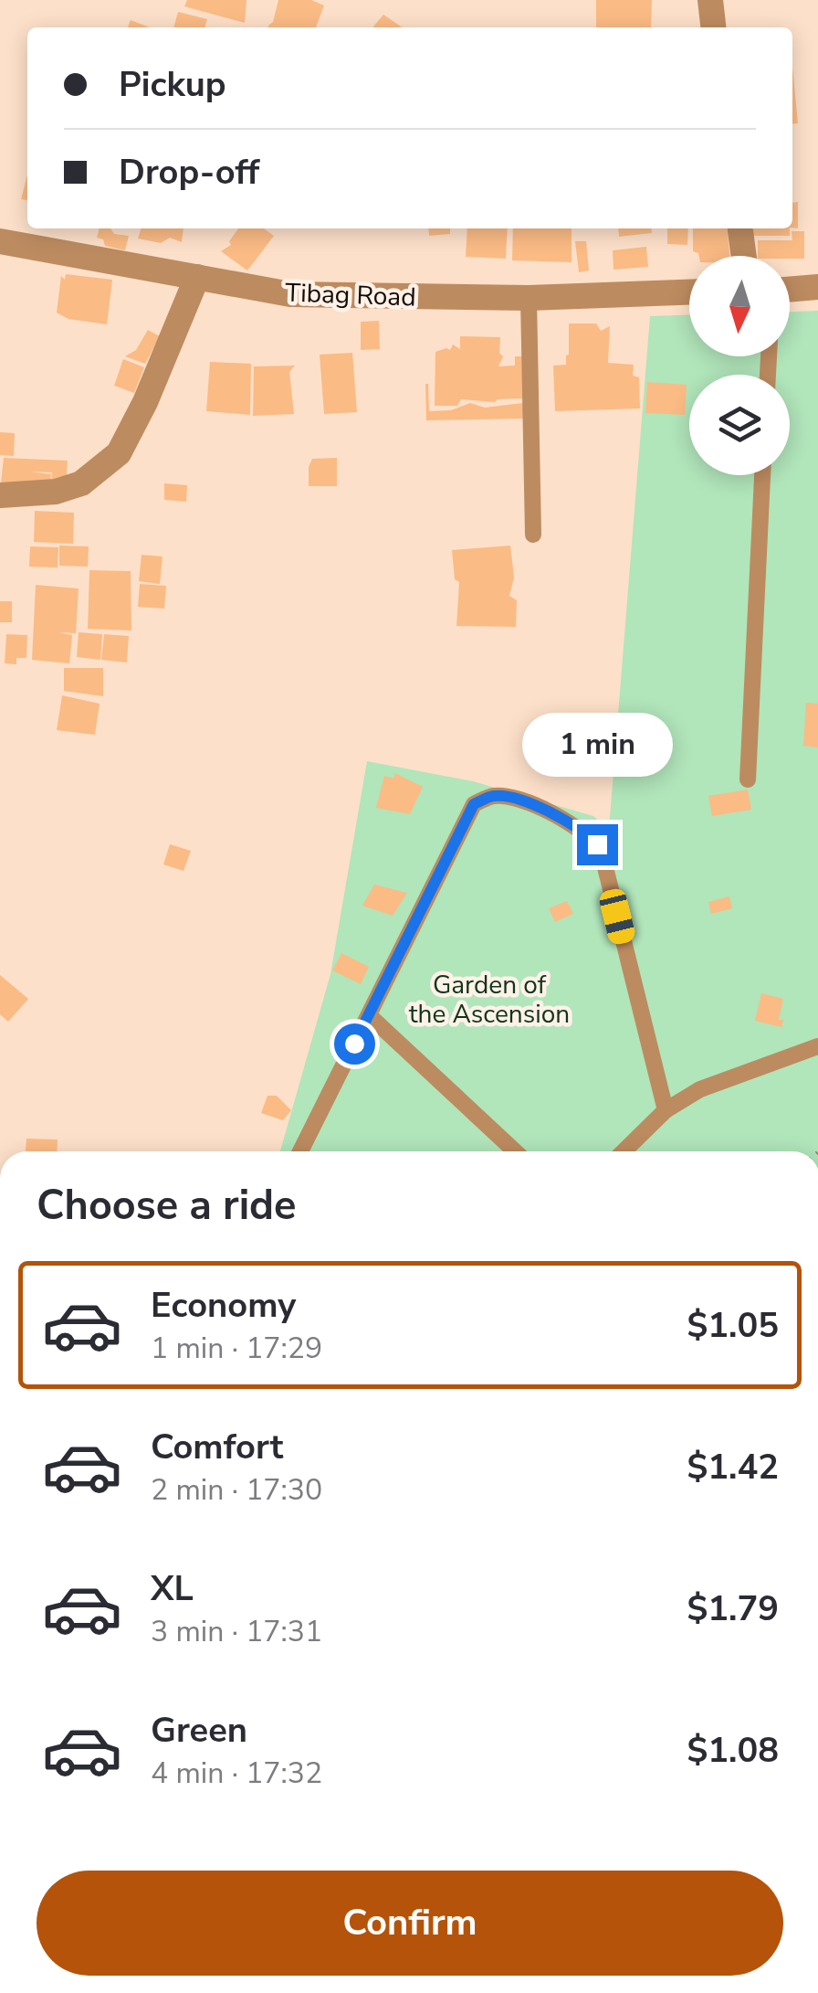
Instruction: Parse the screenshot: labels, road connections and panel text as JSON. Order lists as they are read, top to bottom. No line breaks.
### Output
{"streets":{"street":["Tibag Road"]},"parks":["Garden of the Ascension"],"north":"bottom","page":{"banner":["Pickup","Drop-off"],"bubble":"1 min","heading":"Choose a ride","list":[{"name":"Economy","note":"1 min · 17:29","value":"$1.05"},{"name":"Comfort","note":"2 min · 17:30","value":"$1.42"},{"name":"XL","note":"3 min · 17:31","value":"$1.79"},{"name":"Green","note":"4 min · 17:32","value":"$1.08"}],"buttons":"Confirm"}}
